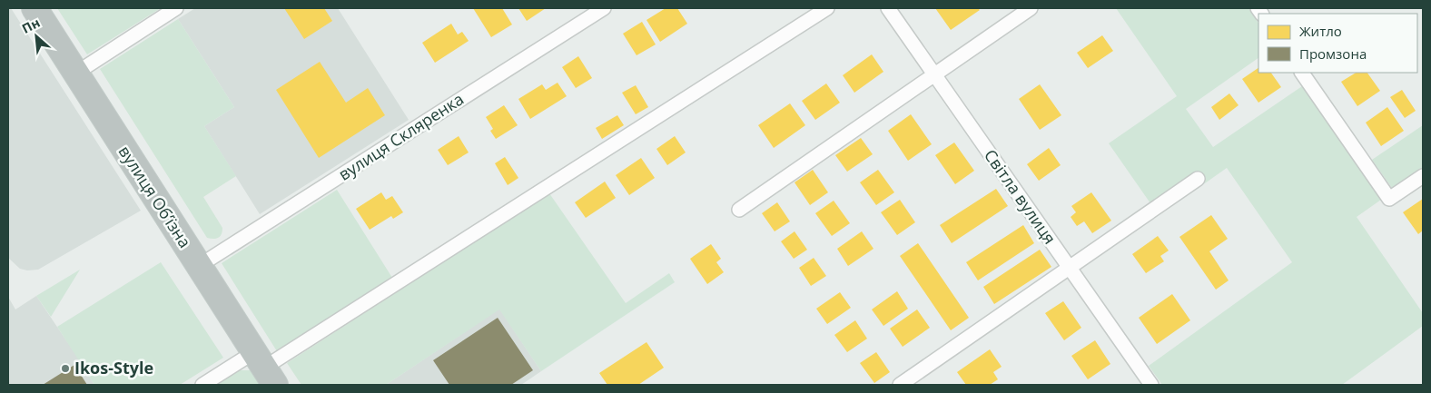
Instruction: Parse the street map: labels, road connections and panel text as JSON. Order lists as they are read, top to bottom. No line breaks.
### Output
{"streets":{"highway":["вулиця Об’їзна"],"street":["вулиця Скляренка","Світла вулиця"]},"crossings":[["вулиця Скляренка","вулиця Об’їзна"]],"places":["Ikos-Style"],"legend":["Житло","Промзона"],"north":"top left"}
